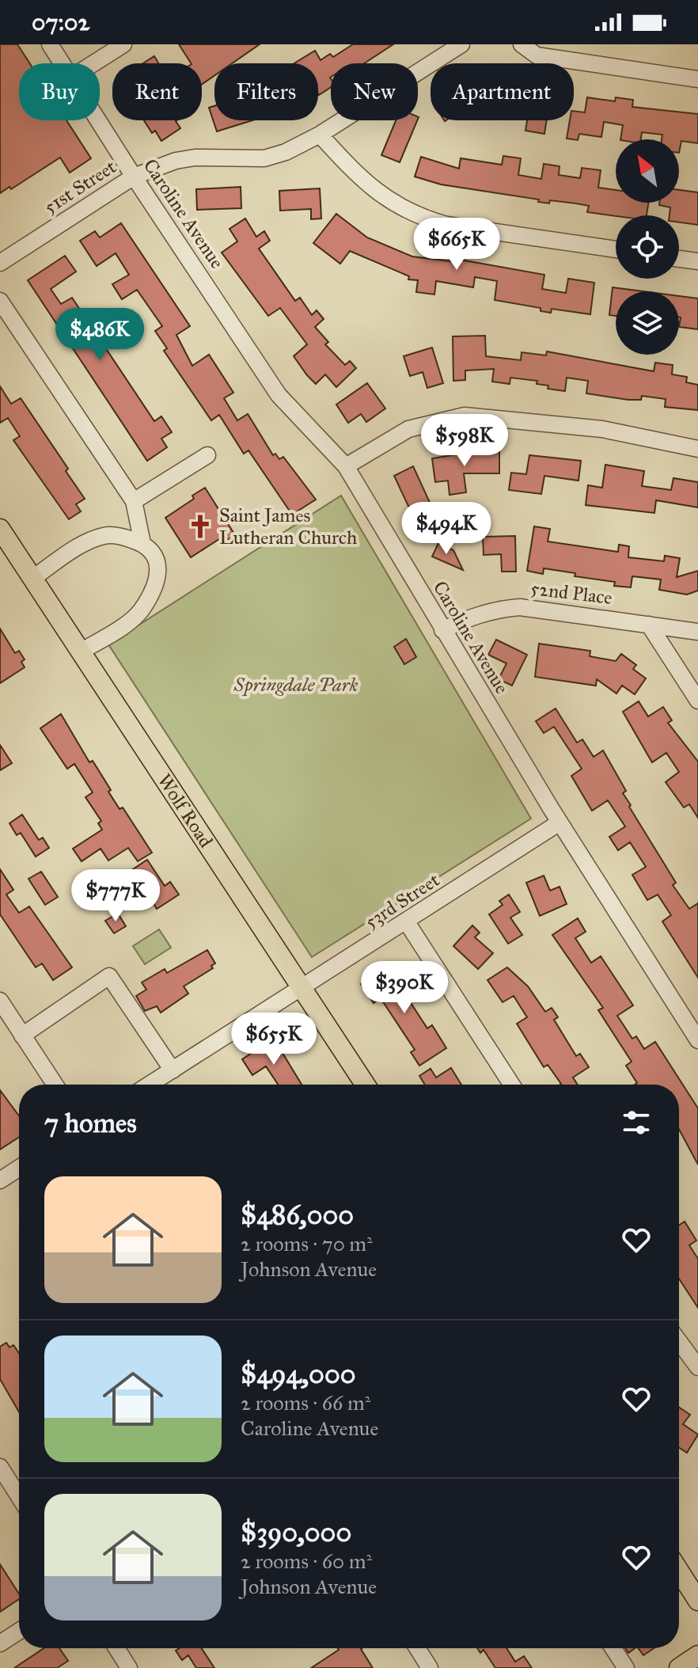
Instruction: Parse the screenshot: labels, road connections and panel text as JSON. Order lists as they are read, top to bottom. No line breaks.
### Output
{"streets":{"main road":["Wolf Road"],"street":["51st Street","Caroline Avenue","52nd Place","53rd Street"]},"crossings":[["51st Street","Caroline Avenue"],["Caroline Avenue","52nd Place"],["Caroline Avenue","53rd Street"],["Wolf Road","53rd Street"]],"parks":["Springdale Park"],"places":{"church":["Saint James Lutheran Church"]},"north":"top left","page":{"status":"07:02","chip":["Buy","Rent","Filters","New","Apartment"],"price":["$665K","$486K","$598K","$494K","$777K","$390K","$655K"],"heading":"7 homes","list":[{"name":"$486,000","note":"2 rooms · 70 m² · Johnson Avenue"},{"name":"$494,000","note":"2 rooms · 66 m² · Caroline Avenue"},{"name":"$390,000","note":"2 rooms · 60 m² · Johnson Avenue"}]}}
